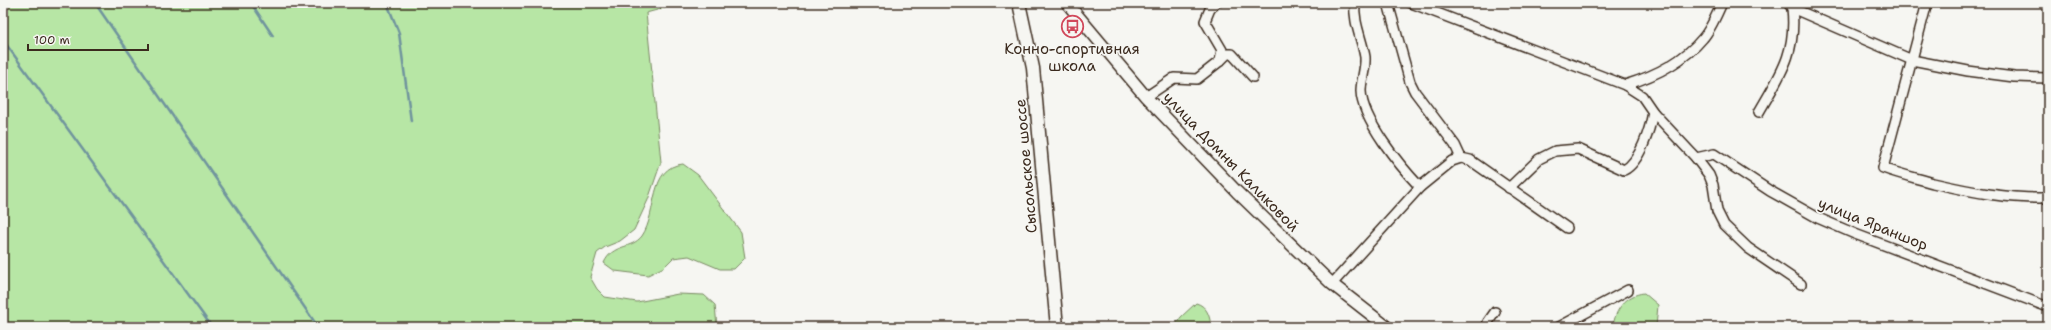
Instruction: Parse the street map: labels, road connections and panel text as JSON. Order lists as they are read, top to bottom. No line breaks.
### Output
{"streets":{"highway":["Сысольское шоссе"],"main road":["улица Домны Каликовой"],"street":["улица Яраншор"]},"places":{"bus stop":["Конно-спортивная школа"]},"scale_bar":"100 m"}
